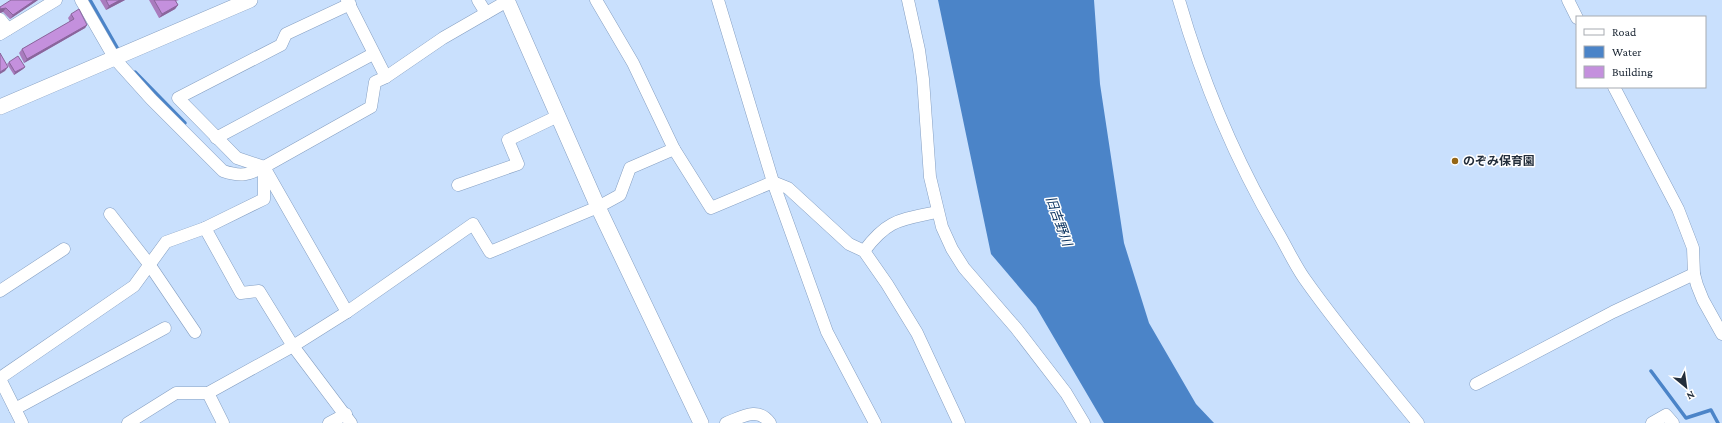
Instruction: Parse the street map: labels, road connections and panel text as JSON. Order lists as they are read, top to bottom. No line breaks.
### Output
{"water":["旧吉野川"],"places":["のぞみ保育園"],"legend":["Road","Water","Building"],"north":"bottom right"}
